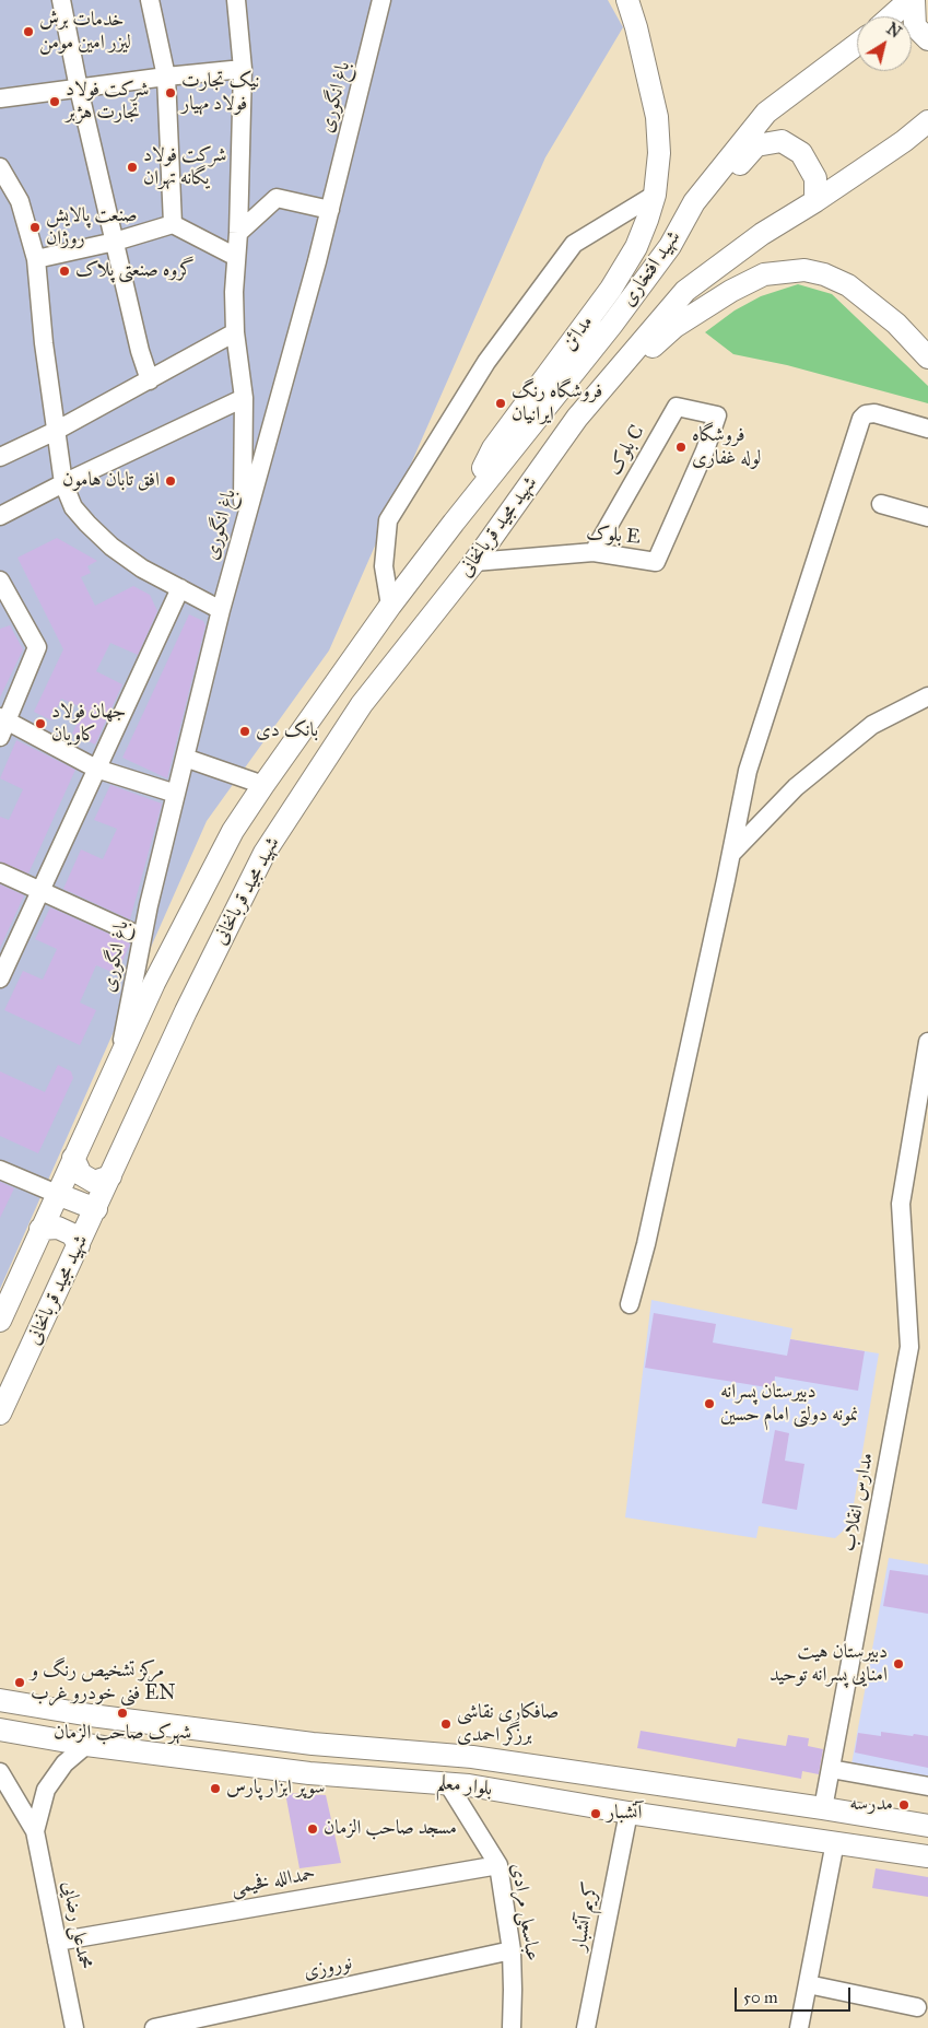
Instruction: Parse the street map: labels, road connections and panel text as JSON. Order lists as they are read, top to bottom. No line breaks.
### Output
{"streets":{"main road":["شهید افتخاری","مدائن","شهید مجید قربانخانی","بلوار معلم"],"street":["باغ انگوری","بلوک C","بلوک E","مدارس انقلاب","حمدالله فخیمی","عباسعلی مرادی","کریم آتشبار","محمدعلی رضایی","نوروزی"]},"crossings":[["باغ انگوری","شهید مجید قربانخانی"],["شهید افتخاری","مدائن"],["شهید افتخاری","شهید مجید قربانخانی"],["مدائن","شهید مجید قربانخانی"],["بلوک C","بلوک E"],["شهید مجید قربانخانی","بلوک E"],["مدارس انقلاب","بلوار معلم"],["بلوار معلم","عباسعلی مرادی"],["بلوار معلم","کریم آتشبار"],["حمدالله فخیمی","عباسعلی مرادی"],["حمدالله فخیمی","محمدعلی رضایی"],["عباسعلی مرادی","نوروزی"]],"places":["خدمات برش لیزر امین مومن","نیک تجارت فولاد مهیار","شرکت فولاد تجارت هژبر","شرکت فولاد یگانه تهران","صنعت پالایش روژان","گروه صنعتی پلاک","فروشگاه رنگ ایرانیان","فروشگاه لوله غفاری","افق تابان هامون","جهان فولاد کاویان","بانک دی","دبیرستان پسرانه نمونه دولتی امام حسین","دبیرستان هیت امنایی پسرانه توحید","مرکز تشخیص رنگ و فنی خودرو غرب EN","شهرک صاحب الزمان","صافکاری نقاشی برزگر احمدی","سوپر ابزار پارس","مدرسه","آتشبار","مسجد صاحب الزمان"],"scale_bar":"50 m","north":"top right"}
